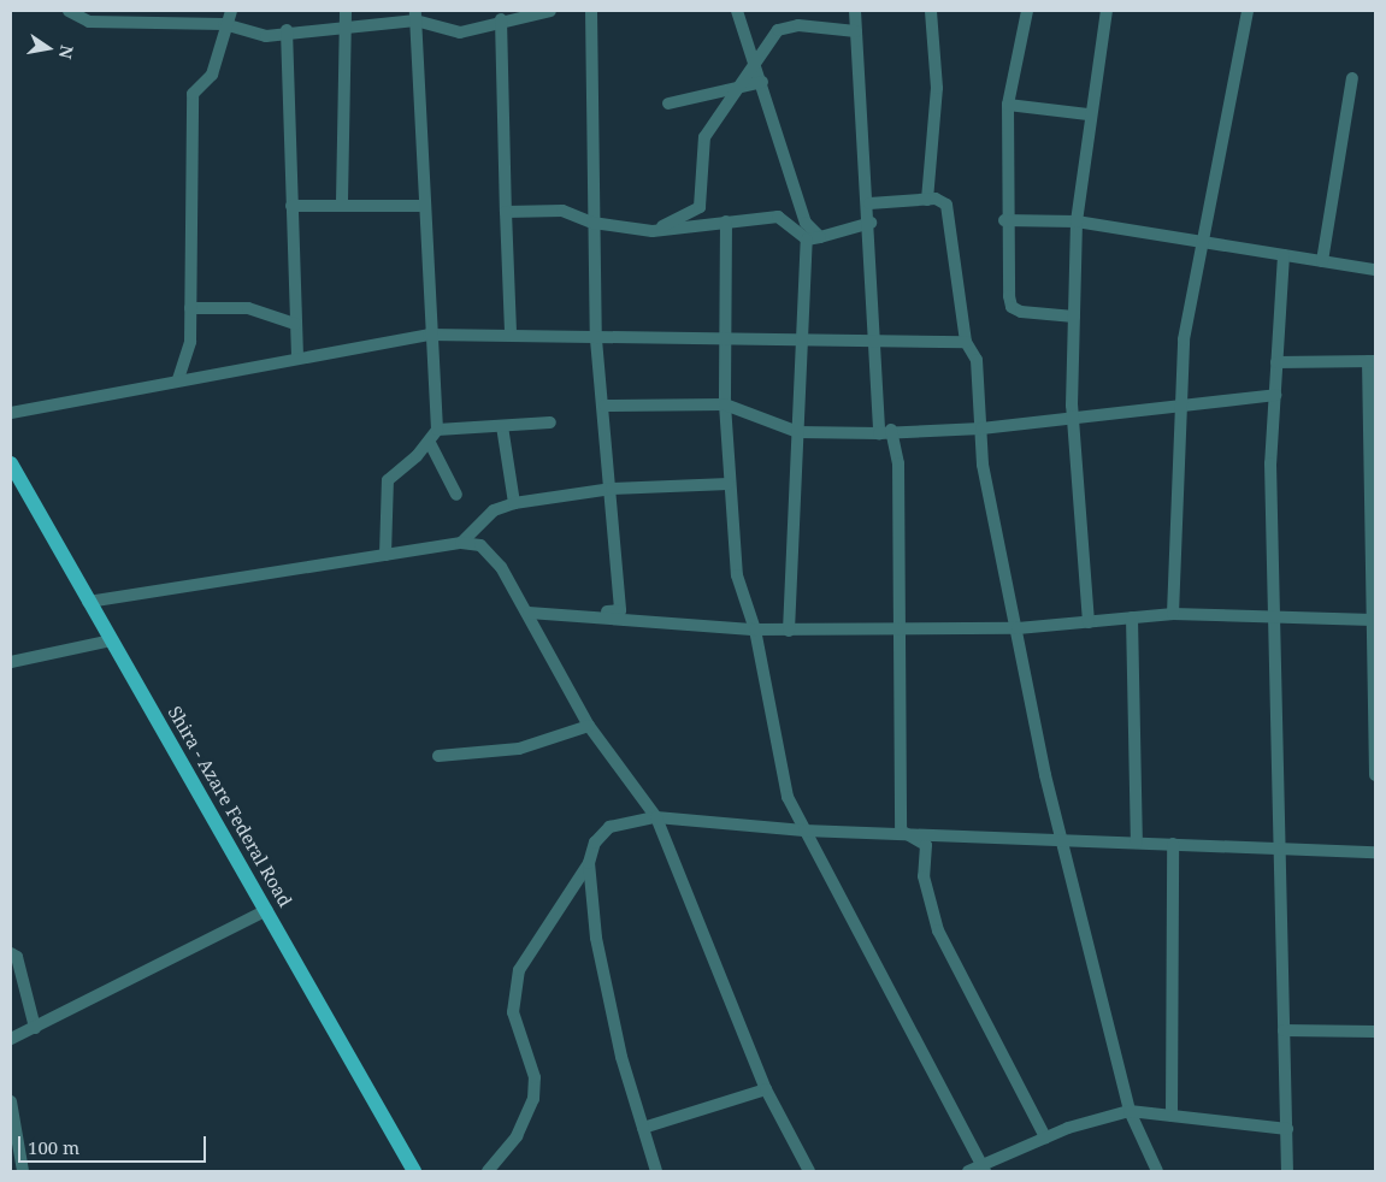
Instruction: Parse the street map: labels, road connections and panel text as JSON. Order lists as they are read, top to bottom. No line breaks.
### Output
{"streets":{"main road":["Shira - Azare Federal Road"]},"scale_bar":"100 m","north":"right"}
